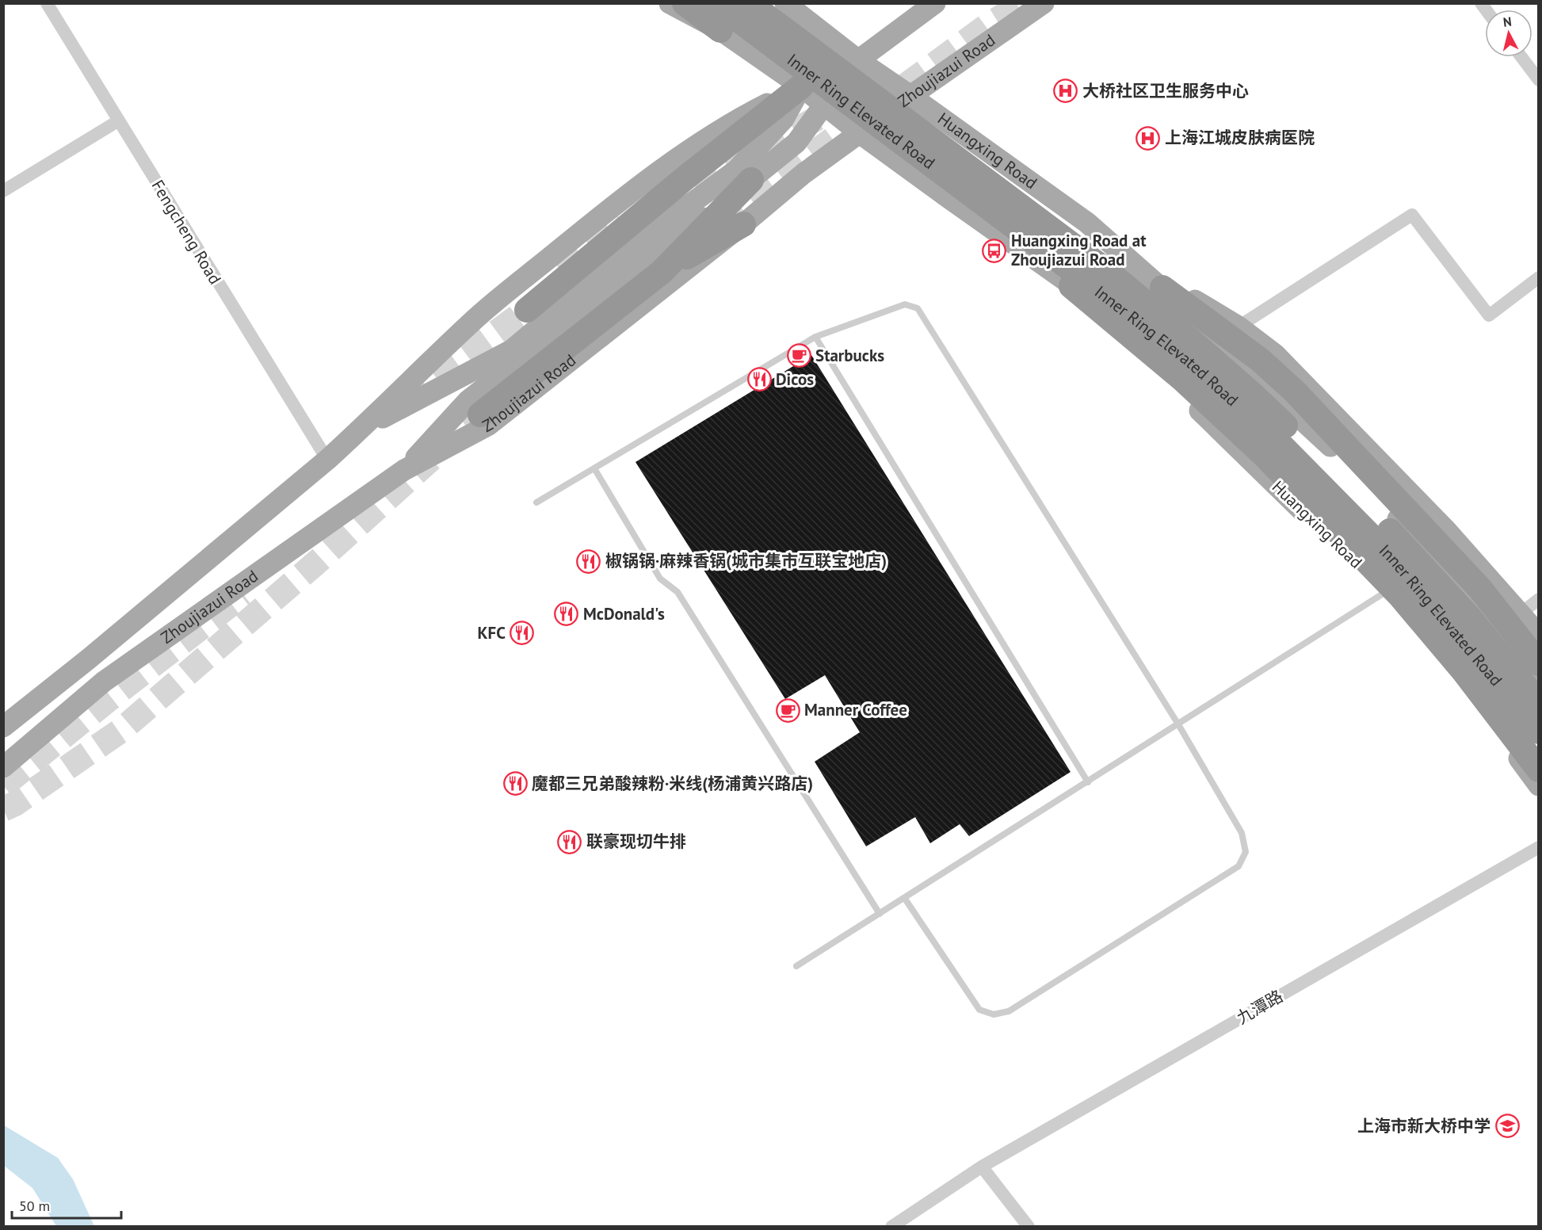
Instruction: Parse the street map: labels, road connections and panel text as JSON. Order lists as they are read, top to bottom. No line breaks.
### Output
{"streets":{"highway":["Inner Ring Elevated Road"],"main road":["Zhoujiazui Road","Huangxing Road"],"street":["Fengcheng Road","九潭路"]},"crossings":[["Zhoujiazui Road","Huangxing Road"],["Zhoujiazui Road","Fengcheng Road"]],"places":{"hospital":["大桥社区卫生服务中心","上海江城皮肤病医院"],"bus stop":["Huangxing Road at Zhoujiazui Road"],"cafe":["Starbucks","Manner Coffee"],"restaurant":["Dicos","椒锅锅·麻辣香锅(城市集市互联宝地店)","McDonald's","KFC","魔都三兄弟酸辣粉·米线(杨浦黄兴路店)","联豪现切牛排"],"school or university":["上海市新大桥中学"]},"scale_bar":"50 m","north":"top"}
